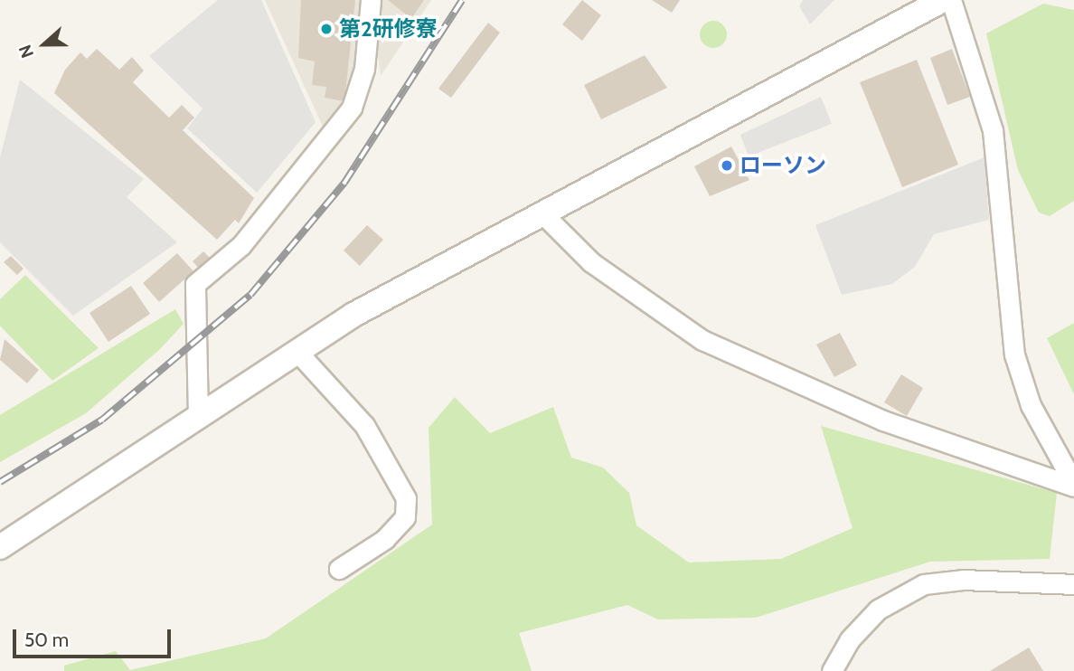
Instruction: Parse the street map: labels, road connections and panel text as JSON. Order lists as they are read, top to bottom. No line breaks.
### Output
{"places":["第2研修寮","ローソン"],"scale_bar":"50 m","north":"left"}
